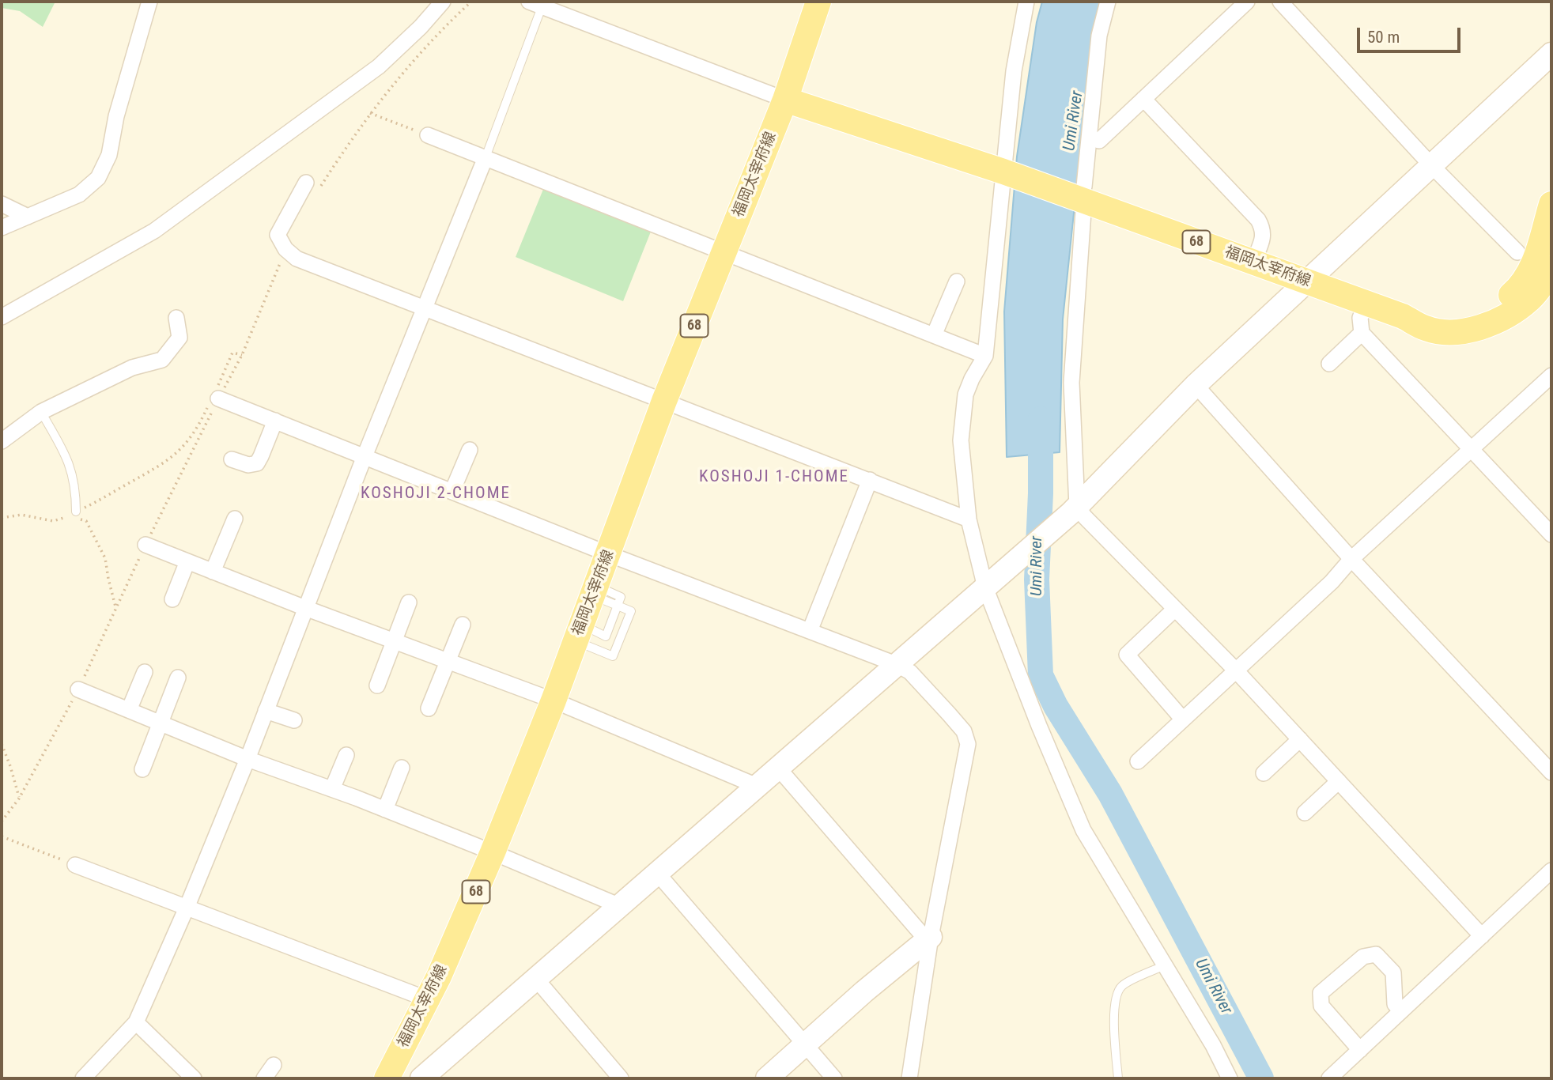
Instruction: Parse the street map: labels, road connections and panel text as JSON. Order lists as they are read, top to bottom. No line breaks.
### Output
{"streets":{"main road":["福岡太宰府線","68"]},"districts":["KOSHOJI 1-CHOME","KOSHOJI 2-CHOME"],"water":["Umi River"],"scale_bar":"50 m"}
